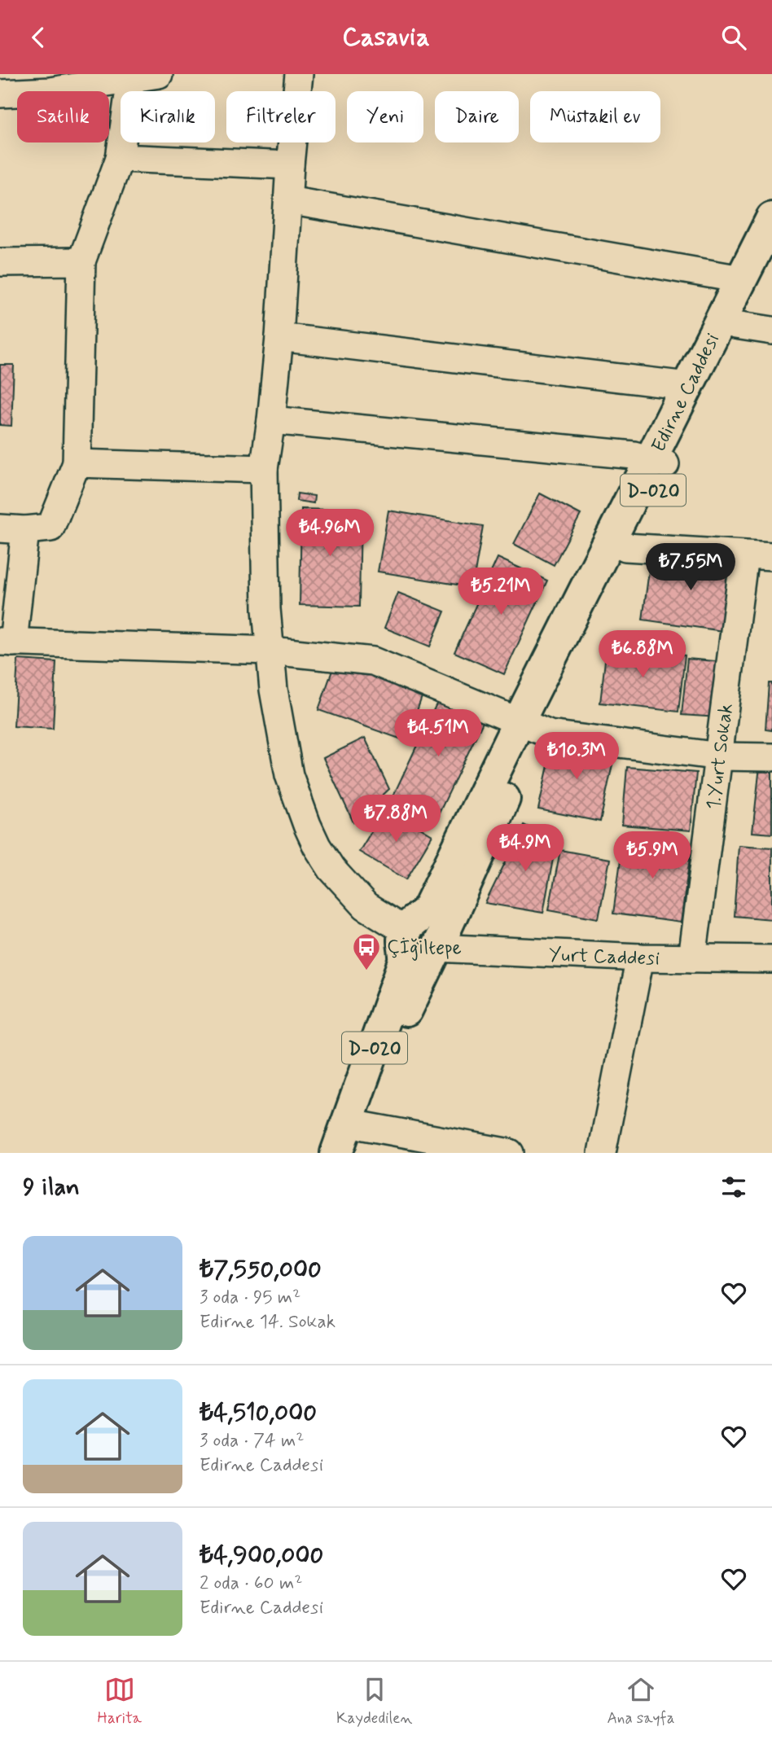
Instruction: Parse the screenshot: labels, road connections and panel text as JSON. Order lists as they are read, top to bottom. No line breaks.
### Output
{"streets":{"highway":["Edirne Caddesi","D-020"],"street":["1.Yurt Sokak","Yurt Caddesi"]},"crossings":[["Edirne Caddesi","Yurt Caddesi"],["1.Yurt Sokak","Yurt Caddesi"]],"places":{"bus stop":["Çİğiltepe"]},"page":{"header":"Casavia","chip":["Satılık","Kiralık","Filtreler","Yeni","Daire","Müstakil ev"],"price":["₺4.96M","₺7.55M","₺5.21M","₺6.88M","₺4.51M","₺10.3M","₺7.88M","₺4.9M","₺5.9M"],"heading":"9 ilan","list":[{"name":"₺7,550,000","note":"3 oda · 95 m² · Edirne 14. Sokak"},{"name":"₺4,510,000","note":"3 oda · 74 m² · Edirne Caddesi"},{"name":"₺4,900,000","note":"2 oda · 60 m² · Edirne Caddesi"}],"tabs":["Harita","Kaydedilen","Ana sayfa"]}}
